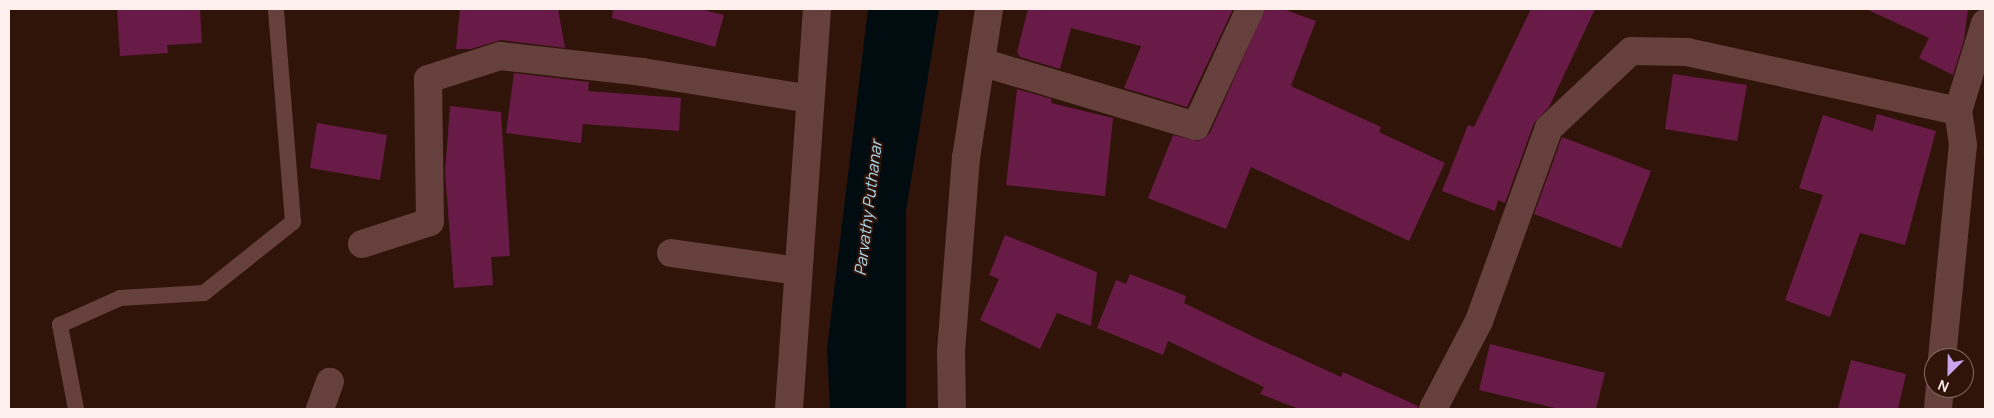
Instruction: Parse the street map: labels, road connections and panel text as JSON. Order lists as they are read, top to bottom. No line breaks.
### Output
{"water":["Parvathy Puthanar"],"north":"bottom left"}
